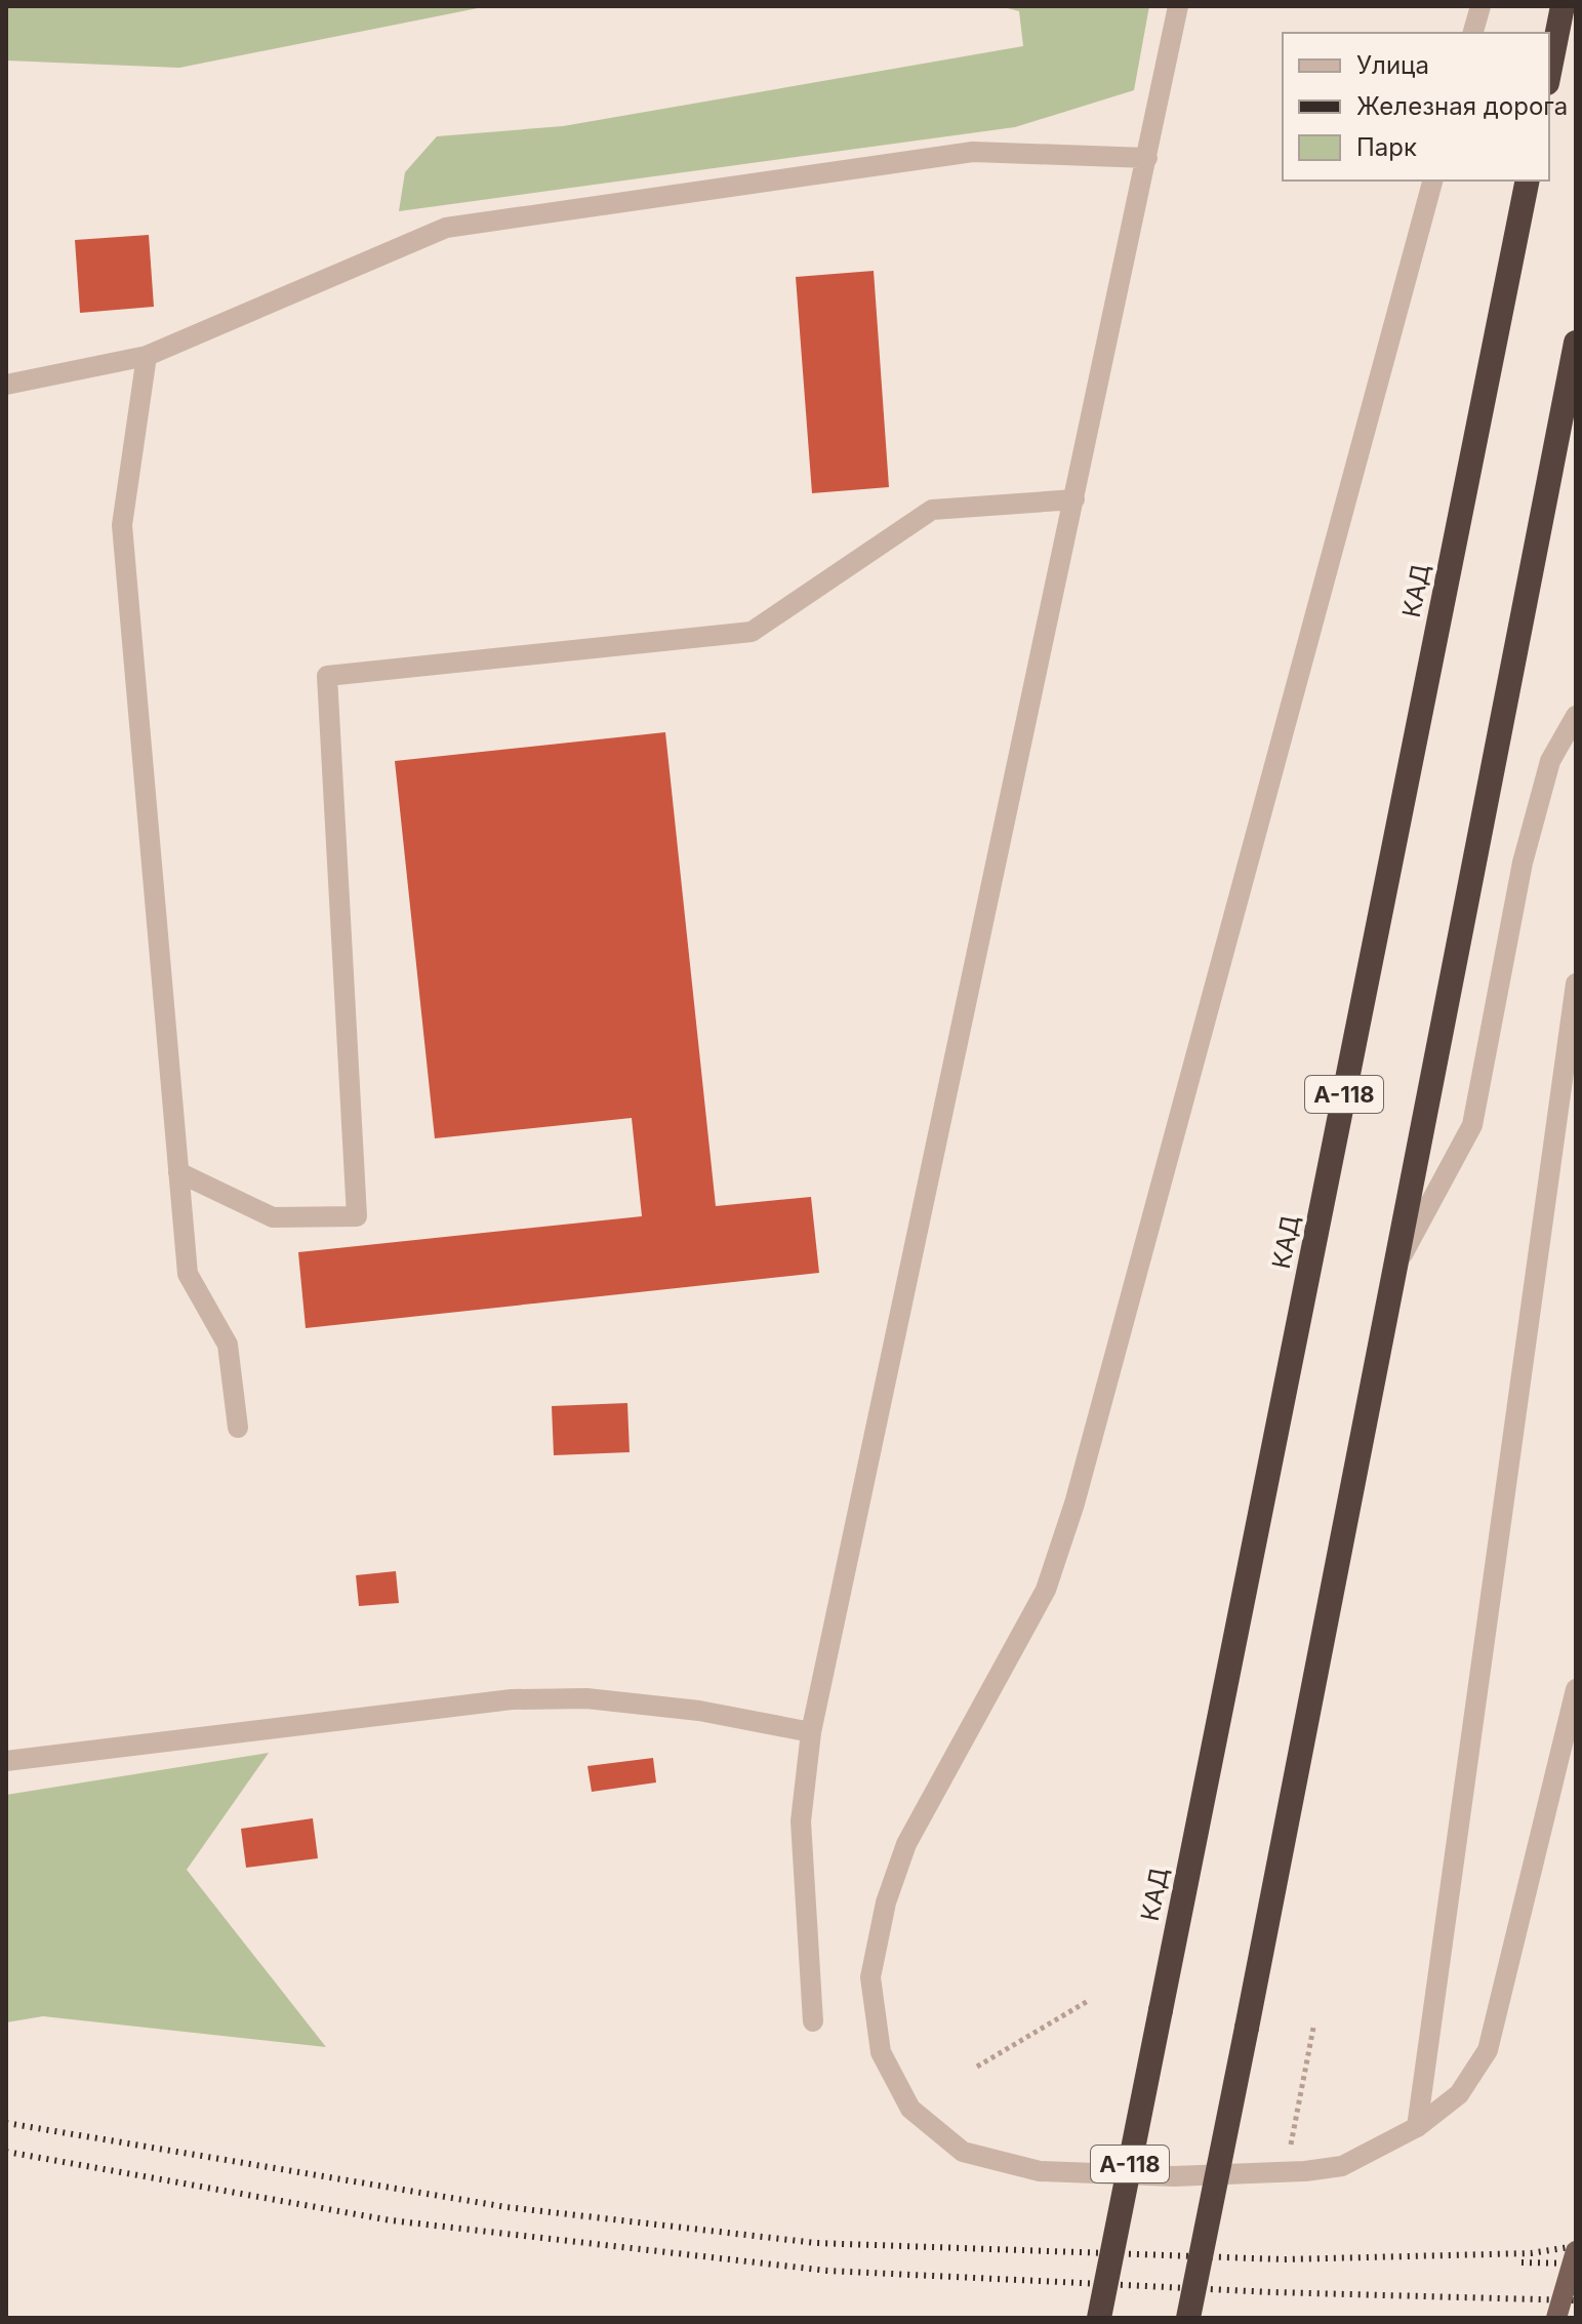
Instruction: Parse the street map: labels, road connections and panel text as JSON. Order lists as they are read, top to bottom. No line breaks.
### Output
{"streets":{"highway":["КАД","А-118"]},"legend":["Улица","Железная дорога","Парк"]}
